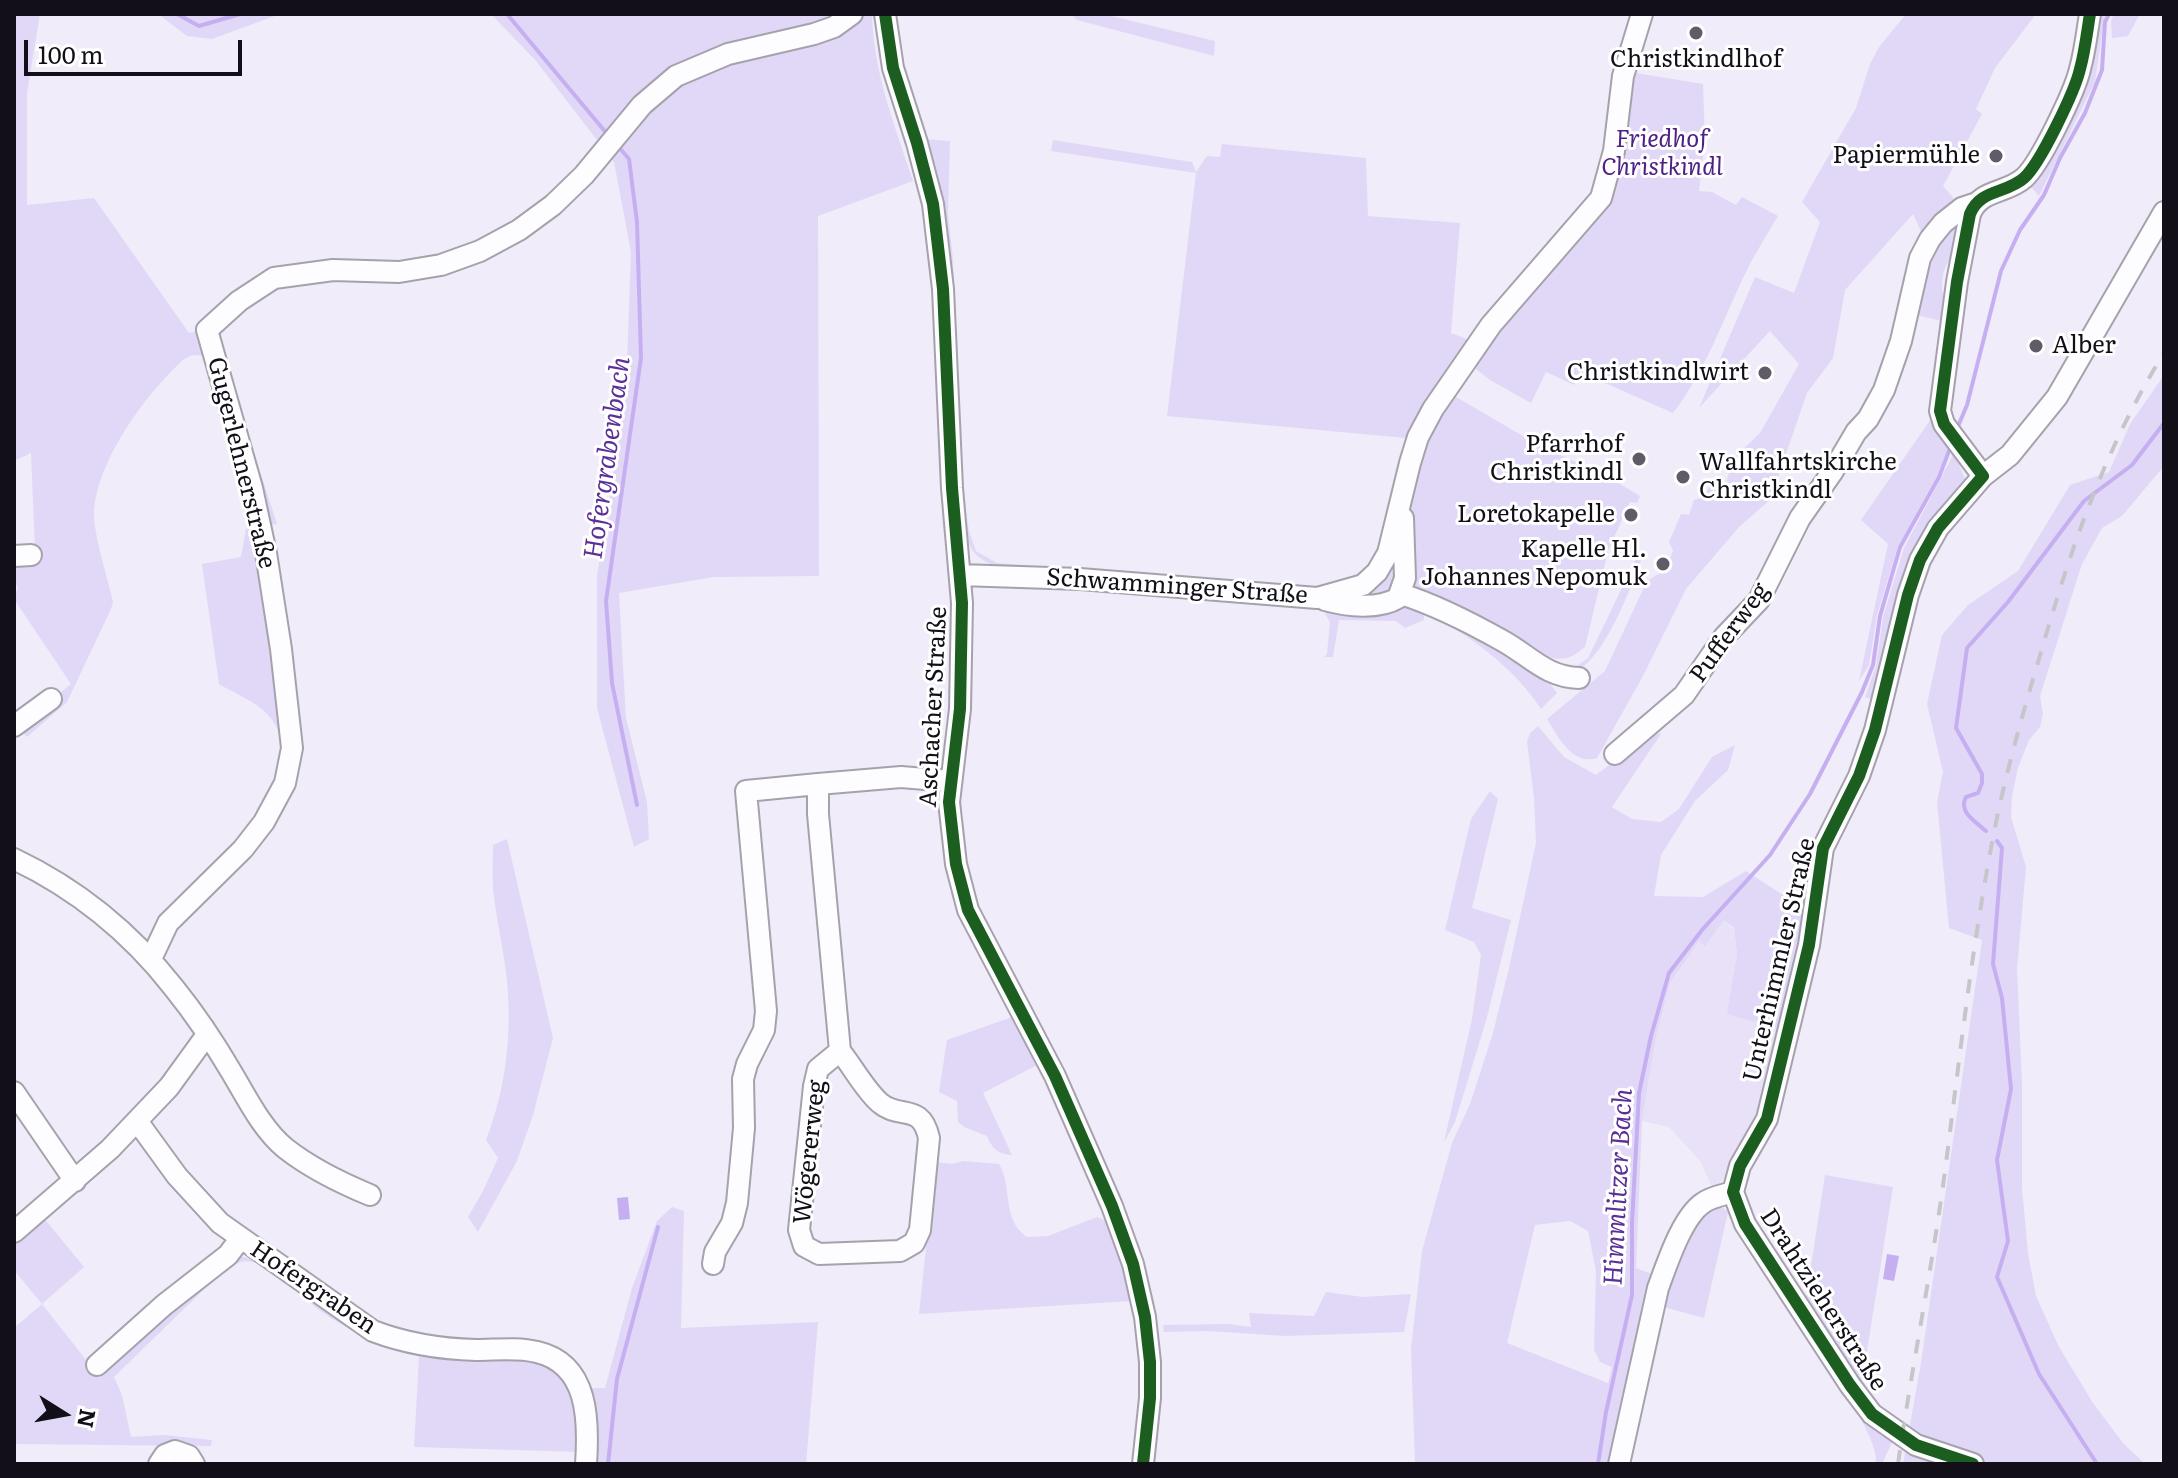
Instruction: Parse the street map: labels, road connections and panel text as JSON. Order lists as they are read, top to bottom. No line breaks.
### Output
{"streets":{"street":["Gugerlehnerstraße","Schwamminger Straße","Pufferweg","Aschacher Straße","Unterhimmler Straße","Wögererweg","Hofergraben","Drahtzieherstraße"]},"crossings":[["Schwamminger Straße","Aschacher Straße"],["Unterhimmler Straße","Drahtzieherstraße"]],"water":["Hofergrabenbach","Himmlitzer Bach"],"parks":["Friedhof Christkindl"],"places":["Christkindlhof","Papiermühle","Alber","Christkindlwirt","Pfarrhof Christkindl","Wallfahrtskirche Christkindl","Loretokapelle","Kapelle Hl. Johannes Nepomuk"],"scale_bar":"100 m","north":"right"}
